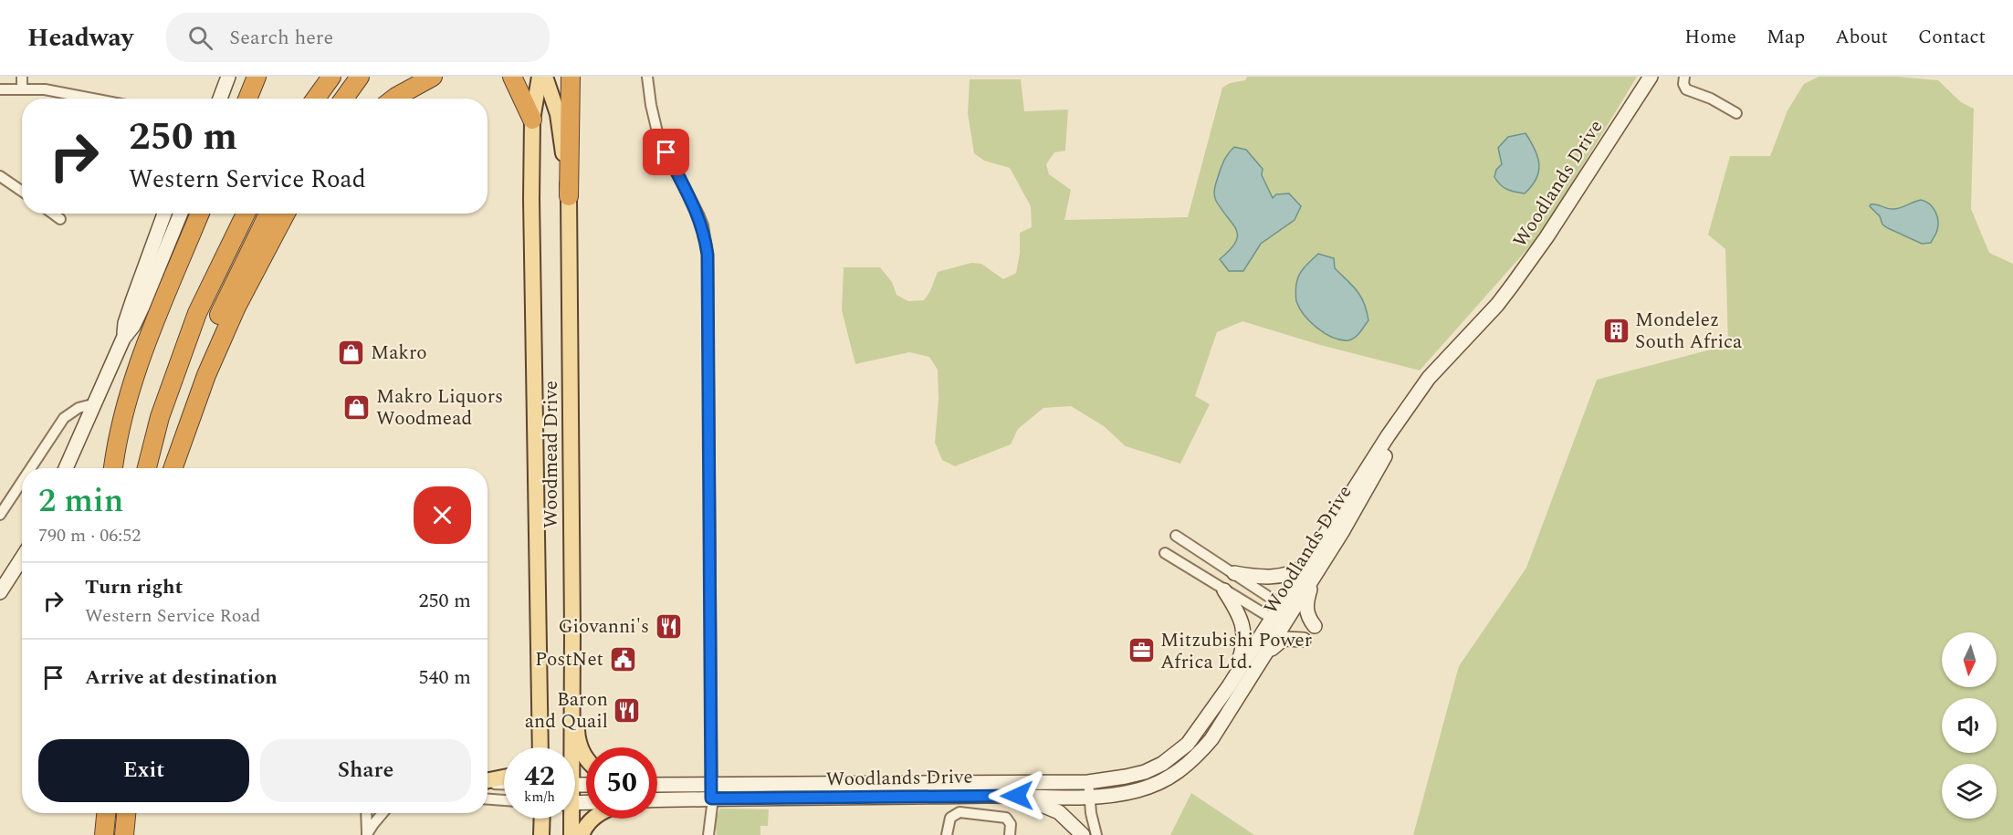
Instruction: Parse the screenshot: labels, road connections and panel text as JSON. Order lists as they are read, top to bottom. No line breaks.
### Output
{"streets":{"main road":["Woodlands Drive","Woodmead Drive"]},"places":{"building":["Mondelez South Africa"],"shop":["Makro","Makro Liquors Woodmead"],"restaurant":["Giovanni's","Baron and Quail"],"office":["Mitzubishi Power Africa Ltd."],"public building":["PostNet"]},"north":"bottom","page":{"header":"Headway","search":"Search here","nav":["Home","Map","About","Contact"],"turn":["250 m","Western Service Road"],"heading":["2 min","790 m · 06:52"],"list":[{"name":"Turn right","note":"Western Service Road","value":"250 m"},{"name":"Arrive at destination","value":"540 m"}],"buttons":["Exit","Share"],"speed":"42 km/h","limit":"50"}}
